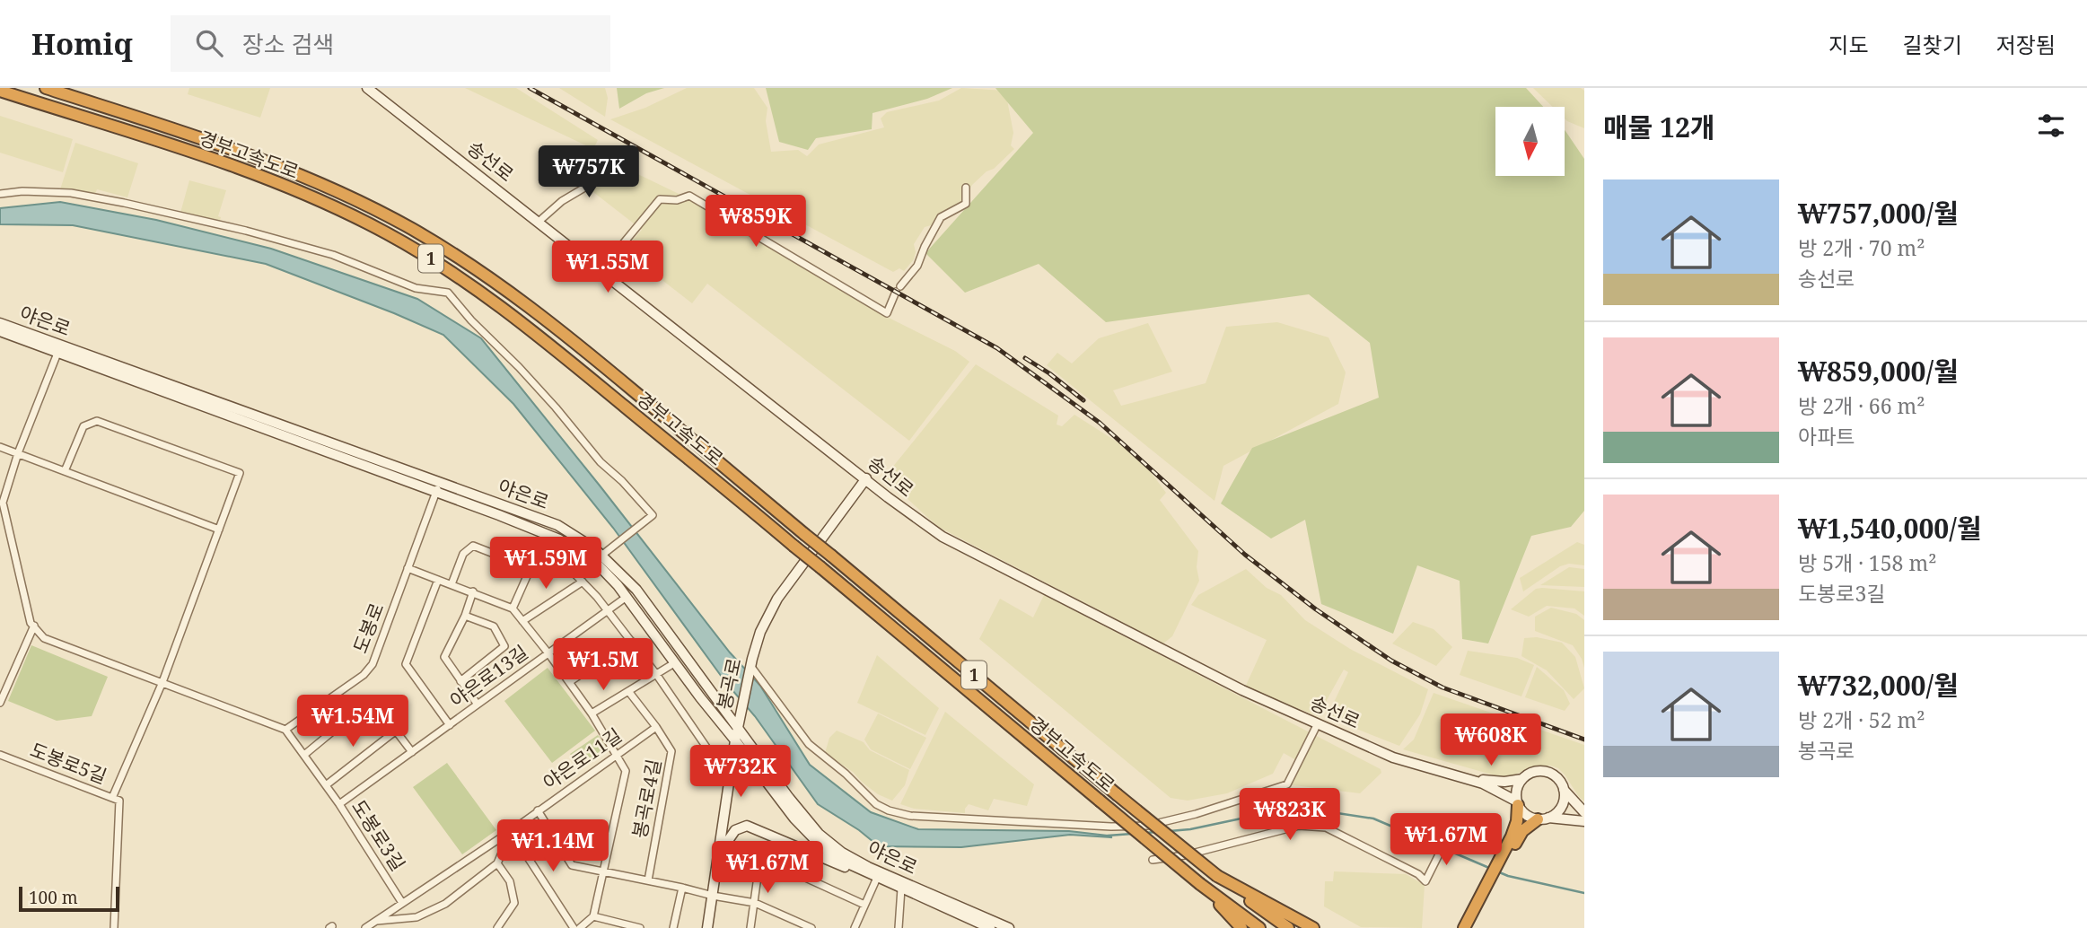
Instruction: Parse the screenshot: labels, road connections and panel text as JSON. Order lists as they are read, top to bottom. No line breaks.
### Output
{"streets":{"highway":["경부고속도로","1"],"street":["송선로","야은로","도봉로","야은로13길","봉곡로","야은로11길","도봉로5길","봉곡로4길","도봉로3길"]},"crossings":[["송선로","봉곡로"],["야은로","도봉로"],["야은로","야은로13길"],["야은로","봉곡로"],["야은로","야은로11길"],["도봉로","도봉로3길"],["야은로13길","도봉로3길"],["야은로11길","봉곡로4길"],["야은로11길","도봉로3길"]],"scale_bar":"100 m","north":"bottom","page":{"header":"Homiq","search":"장소 검색","nav":["지도","길찾기","저장됨"],"heading":"매물 12개","price":["₩757K","₩859K","₩1.55M","₩1.59M","₩1.5M","₩1.54M","₩608K","₩732K","₩823K","₩1.67M","₩1.14M","₩1.67M"],"list":[{"name":"₩757,000/월","note":"방 2개 · 70 m² · 송선로"},{"name":"₩859,000/월","note":"방 2개 · 66 m² · 아파트"},{"name":"₩1,540,000/월","note":"방 5개 · 158 m² · 도봉로3길"},{"name":"₩732,000/월","note":"방 2개 · 52 m² · 봉곡로"}],"scale":"100 m"}}
